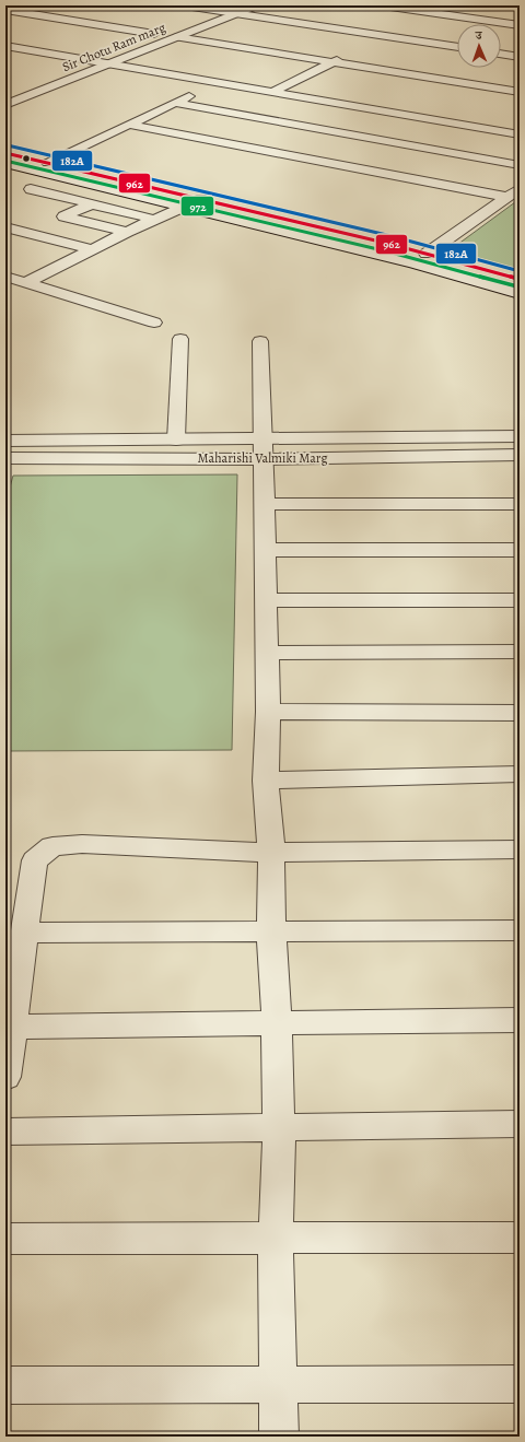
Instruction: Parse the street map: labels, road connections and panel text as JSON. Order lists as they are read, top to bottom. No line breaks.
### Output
{"streets":{"street":["Sir Chotu Ram marg","Maharishi Valmiki Marg"]},"lines":["transit line 182A","transit line 962","transit line 972"],"north":"top"}
